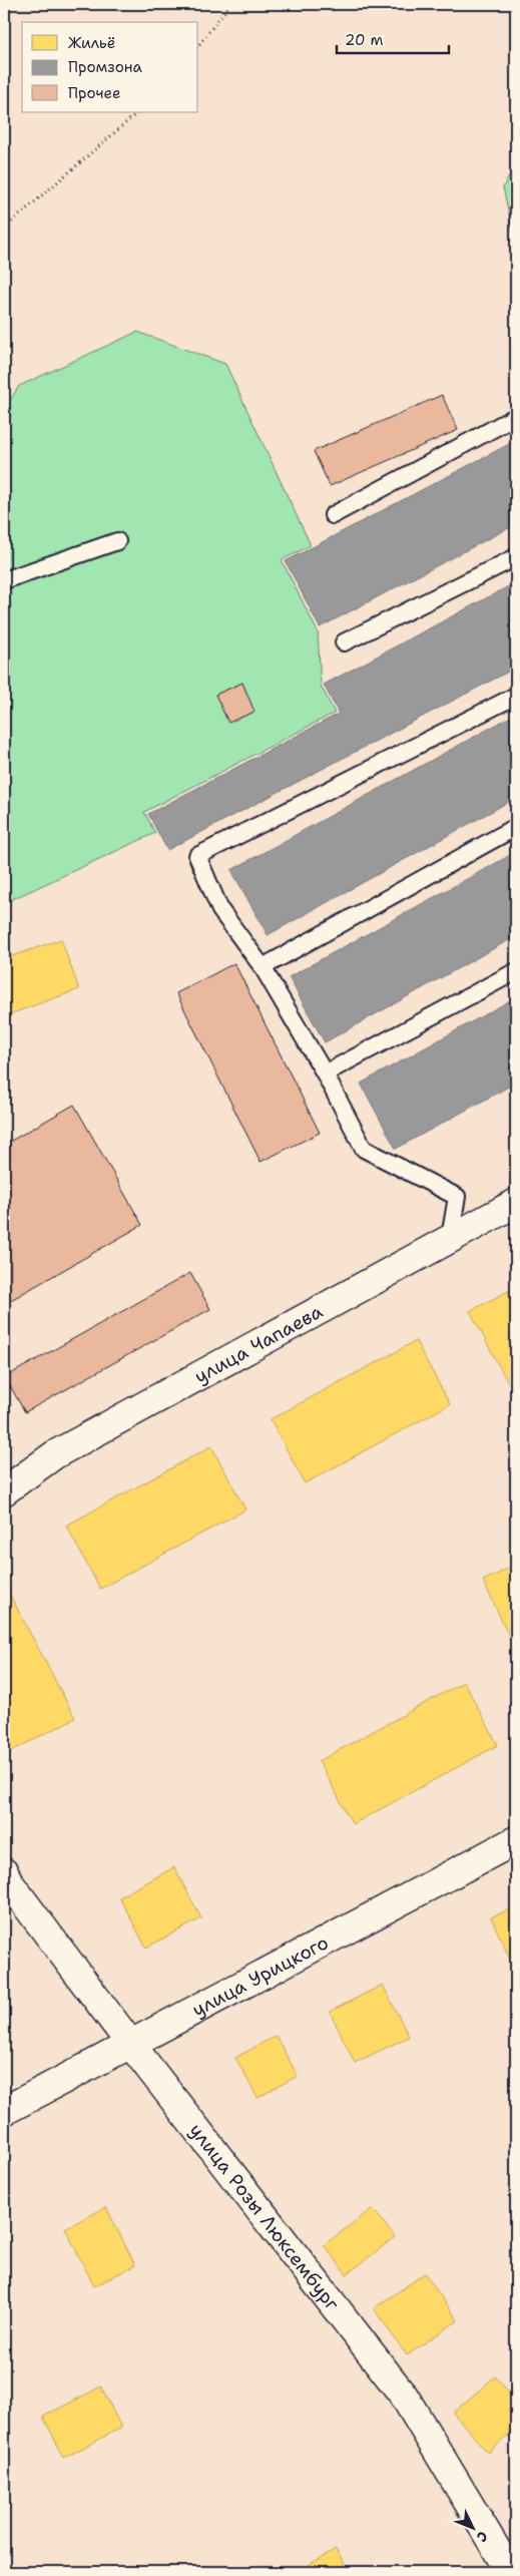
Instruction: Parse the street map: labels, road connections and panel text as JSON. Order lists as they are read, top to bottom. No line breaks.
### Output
{"streets":{"street":["улица Чапаева","улица Урицкого","улица Розы Люксембург"]},"crossings":[["улица Урицкого","улица Розы Люксембург"]],"legend":["Жильё","Промзона","Прочее"],"scale_bar":"20 m","north":"bottom right"}
